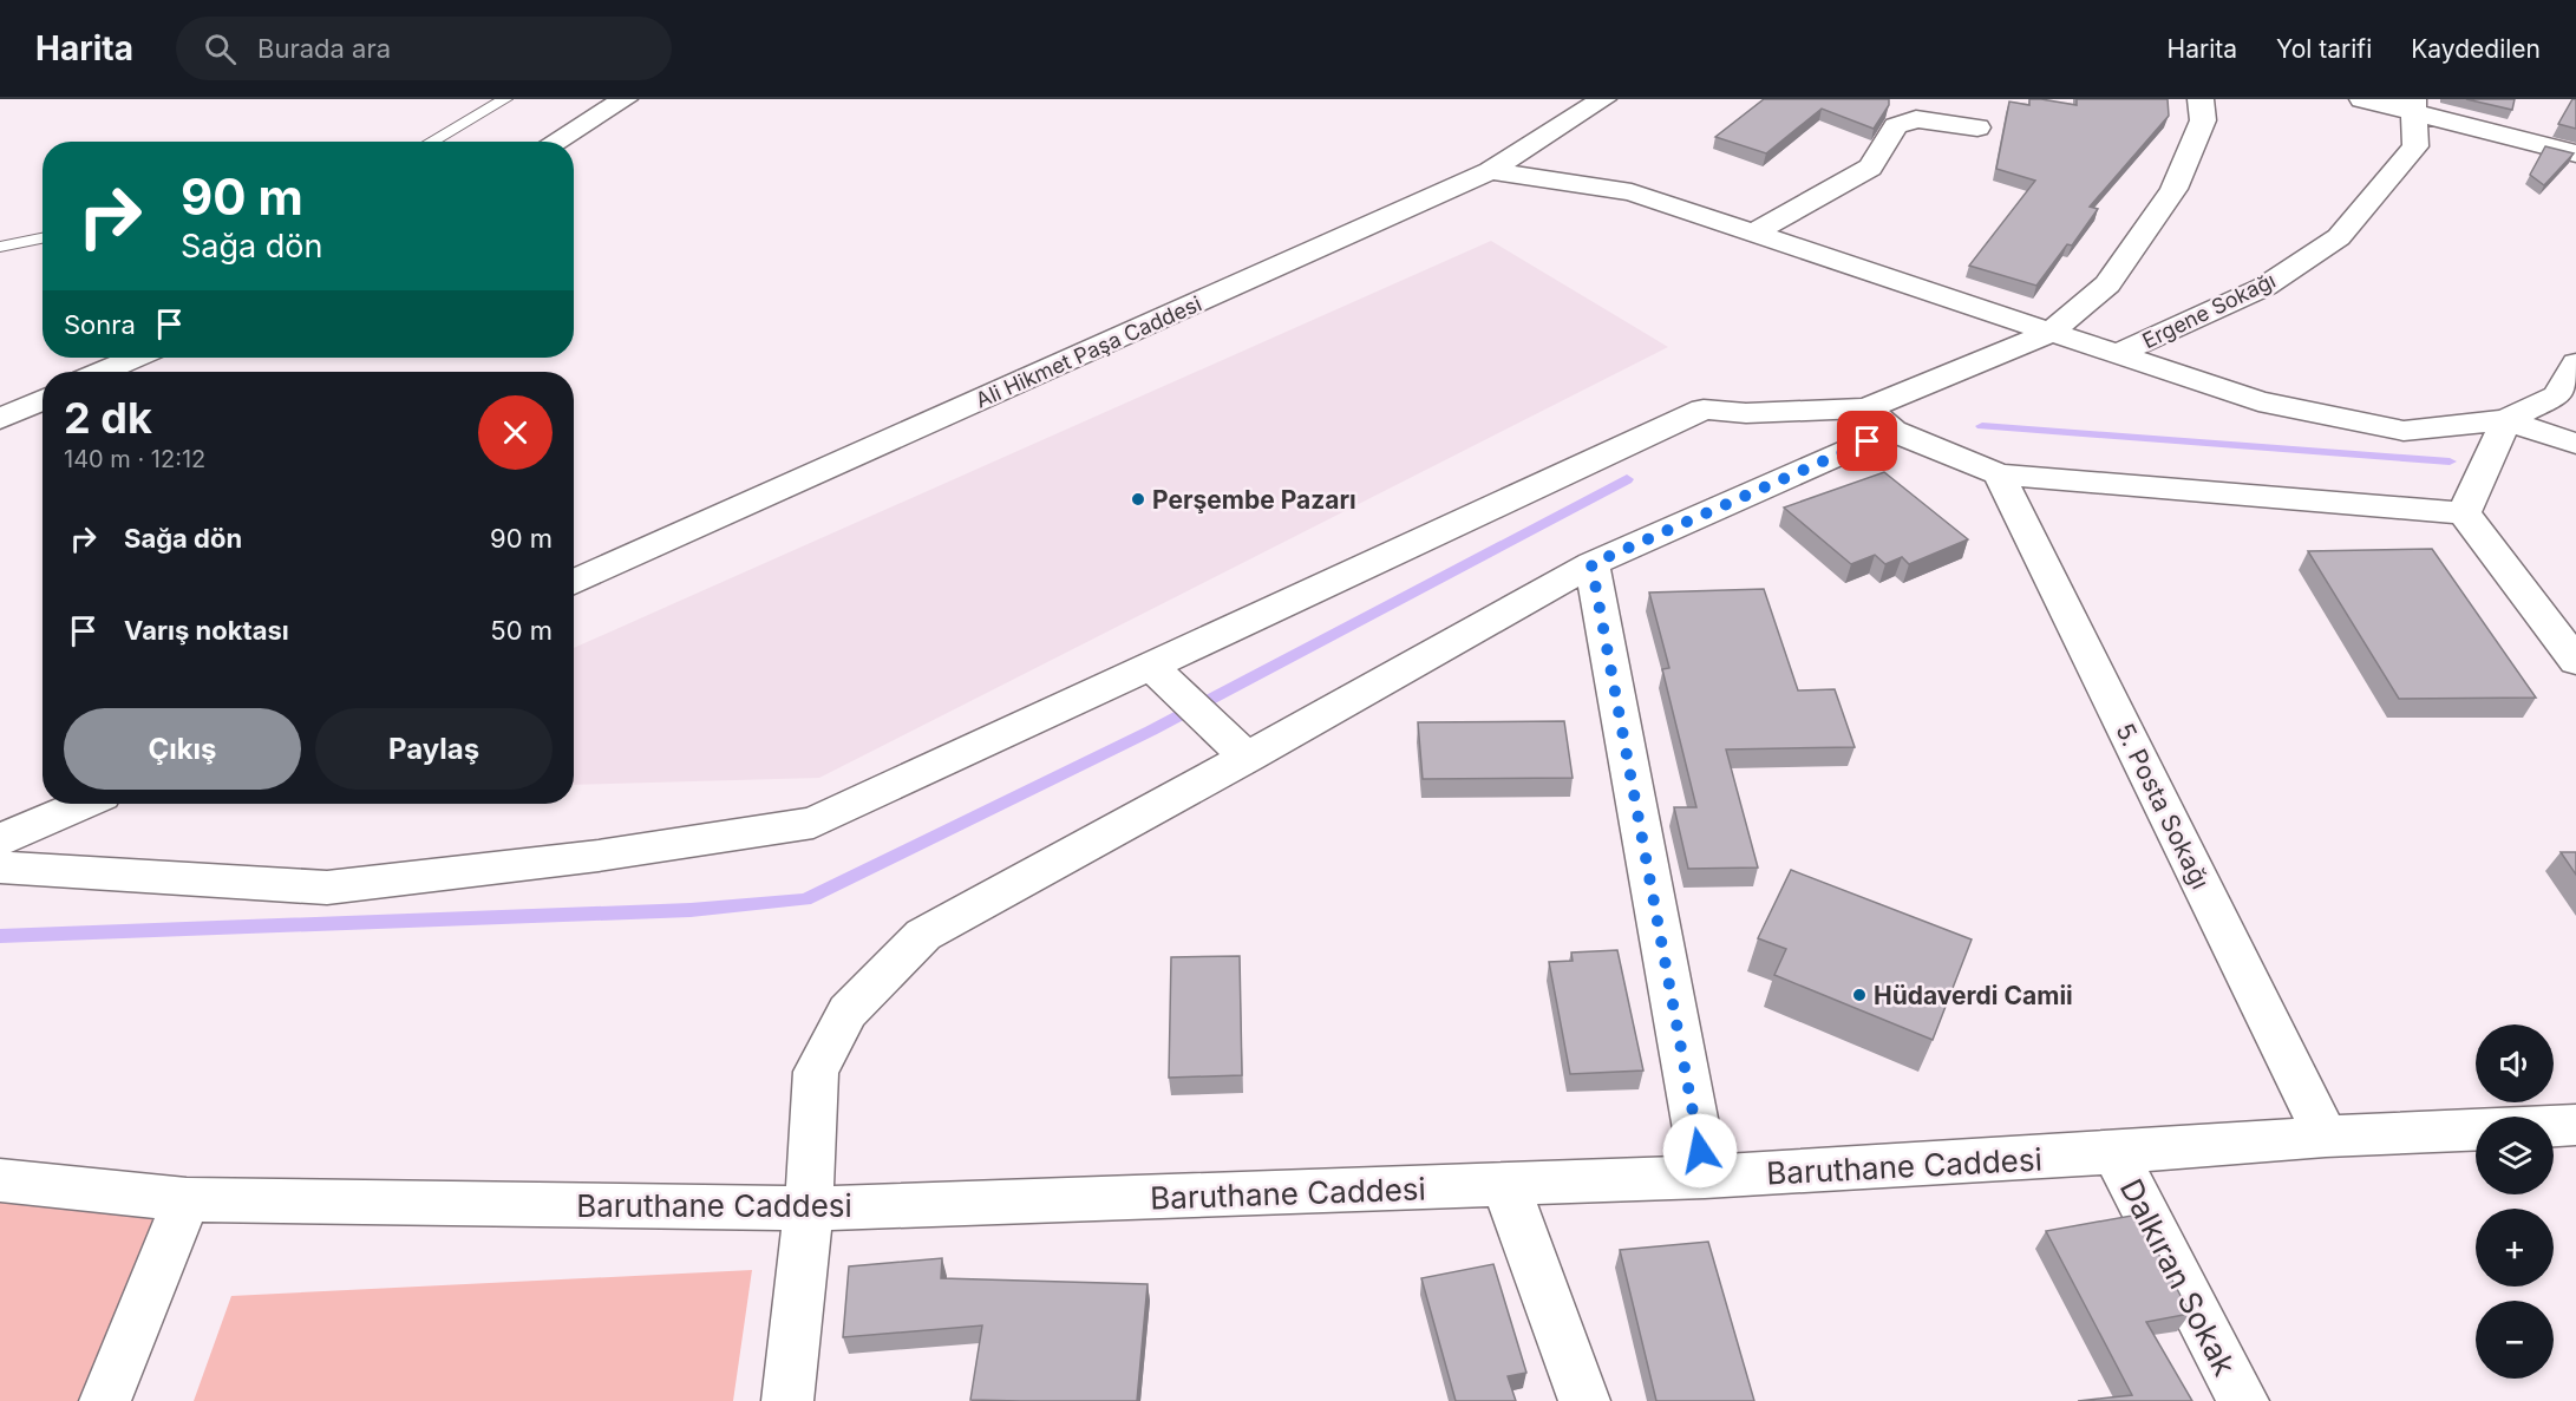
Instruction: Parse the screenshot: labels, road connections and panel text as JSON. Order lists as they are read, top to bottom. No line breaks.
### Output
{"streets":{"street":["Ergene Sokağı","Ali Hikmet Paşa Caddesi","5. Posta Sokağı","Baruthane Caddesi","Dalkıran Sokak"]},"crossings":[["5. Posta Sokağı","Baruthane Caddesi"],["Baruthane Caddesi","Dalkıran Sokak"]],"places":["Perşembe Pazarı","Hüdaverdi Camii"],"page":{"header":"Harita","search":"Burada ara","nav":["Harita","Yol tarifi","Kaydedilen"],"turn":["90 m","Sağa dön"],"then":"Sonra","heading":["2 dk","140 m · 12:12"],"list":[{"name":"Sağa dön","value":"90 m"},{"name":"Varış noktası","value":"50 m"}],"buttons":["Çıkış","Paylaş"],"map_buttons":["+","−"]}}
